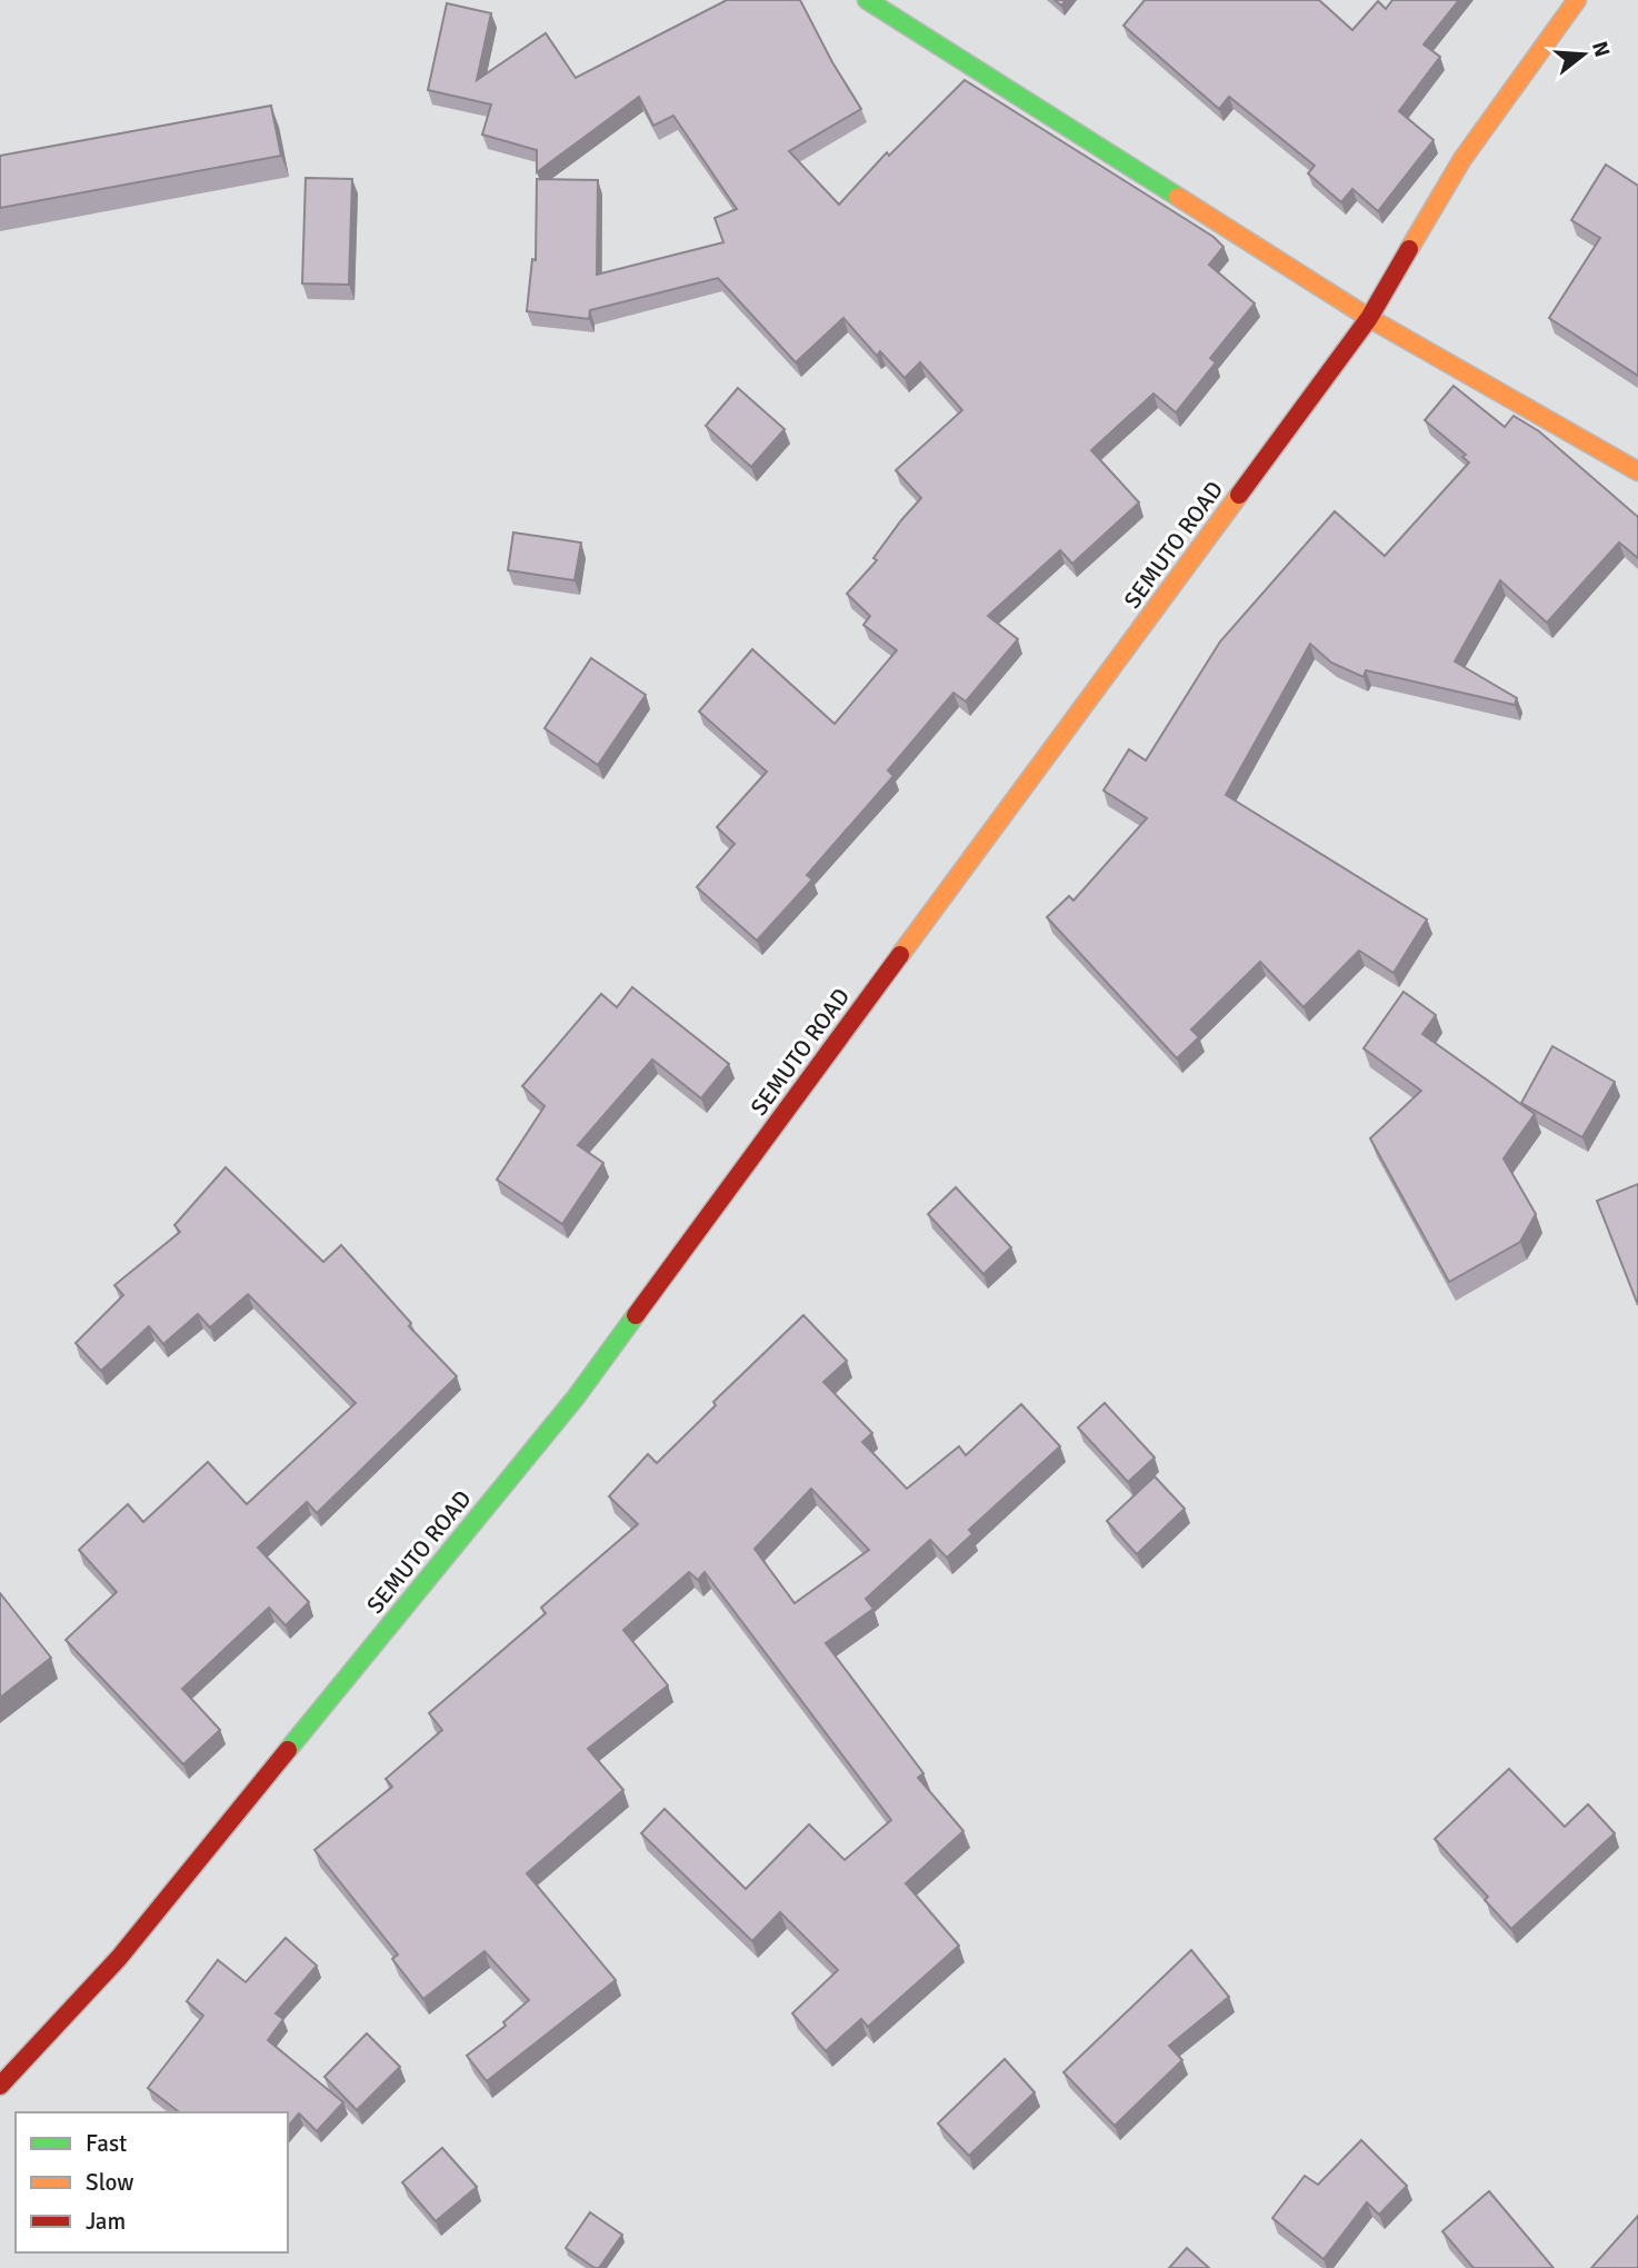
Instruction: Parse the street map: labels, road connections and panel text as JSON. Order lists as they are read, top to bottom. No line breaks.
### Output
{"streets":{"main road":["SEMUTO ROAD"]},"legend":["Fast","Slow","Jam"],"north":"right"}
